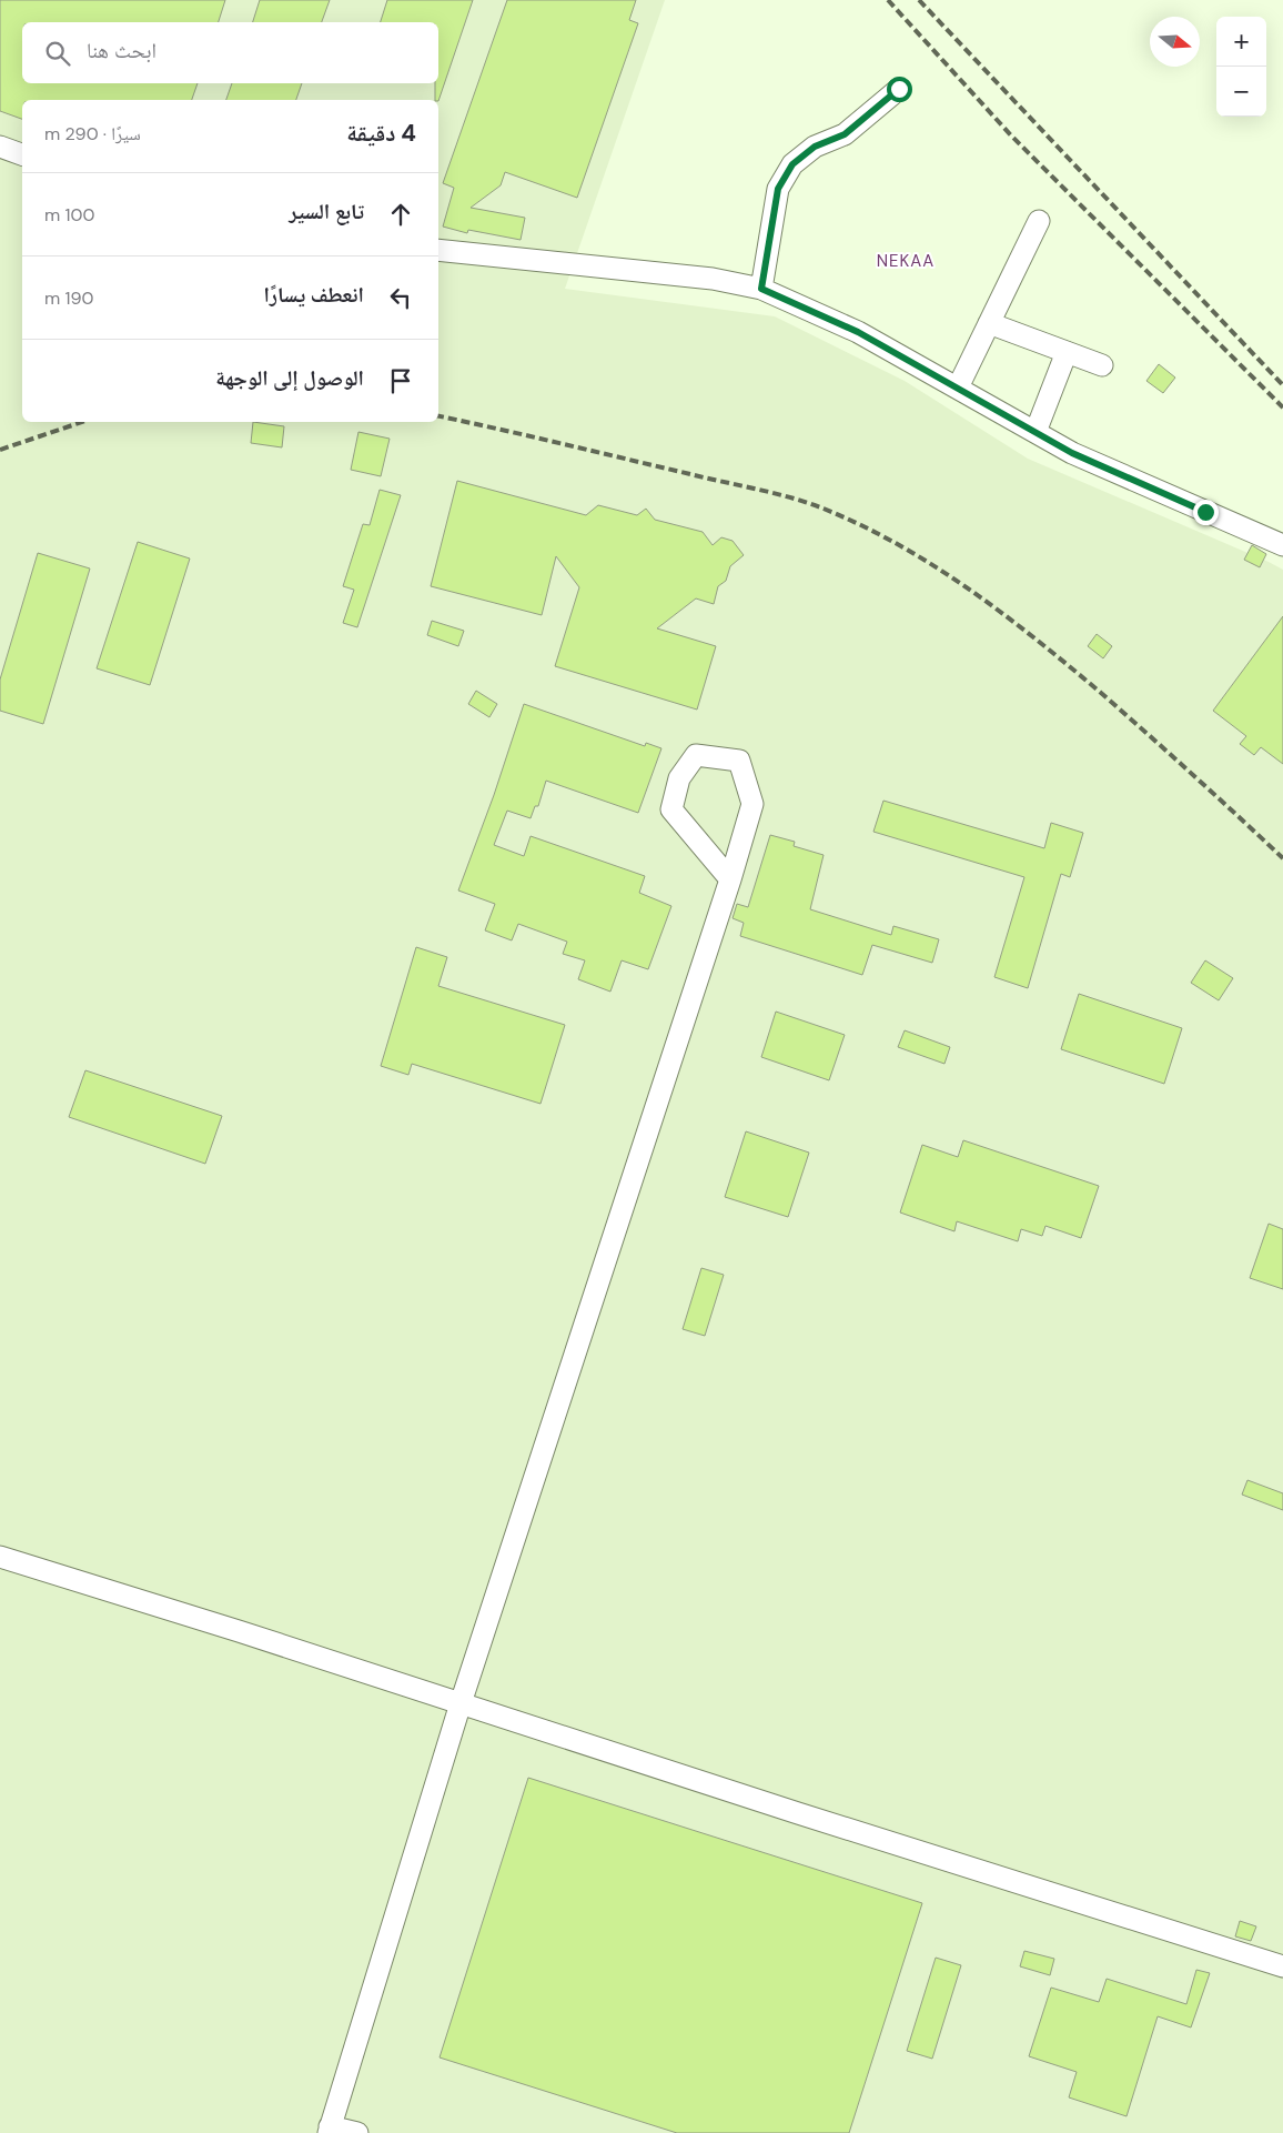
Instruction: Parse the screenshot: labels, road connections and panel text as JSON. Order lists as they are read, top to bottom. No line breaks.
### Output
{"districts":["NEKAA"],"north":"right","page":{"map_buttons":["+","−"],"search":"ابحث هنا","heading":["4 دقيقة","سيرًا · 290 m"],"list":[["تابع السير","100 m"],["انعطف يسارًا","190 m"],"الوصول إلى الوجهة"]}}
